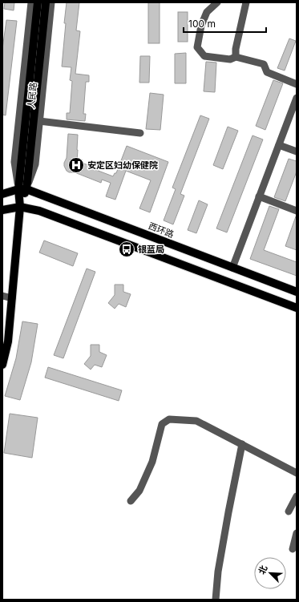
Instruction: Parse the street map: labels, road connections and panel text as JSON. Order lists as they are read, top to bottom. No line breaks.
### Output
{"streets":{"main road":["人民路","西环路"]},"crossings":[["人民路","西环路"]],"places":{"hospital":["安定区妇幼保健院"],"bus stop":["银蓝局"]},"scale_bar":"100 m","north":"top left"}
